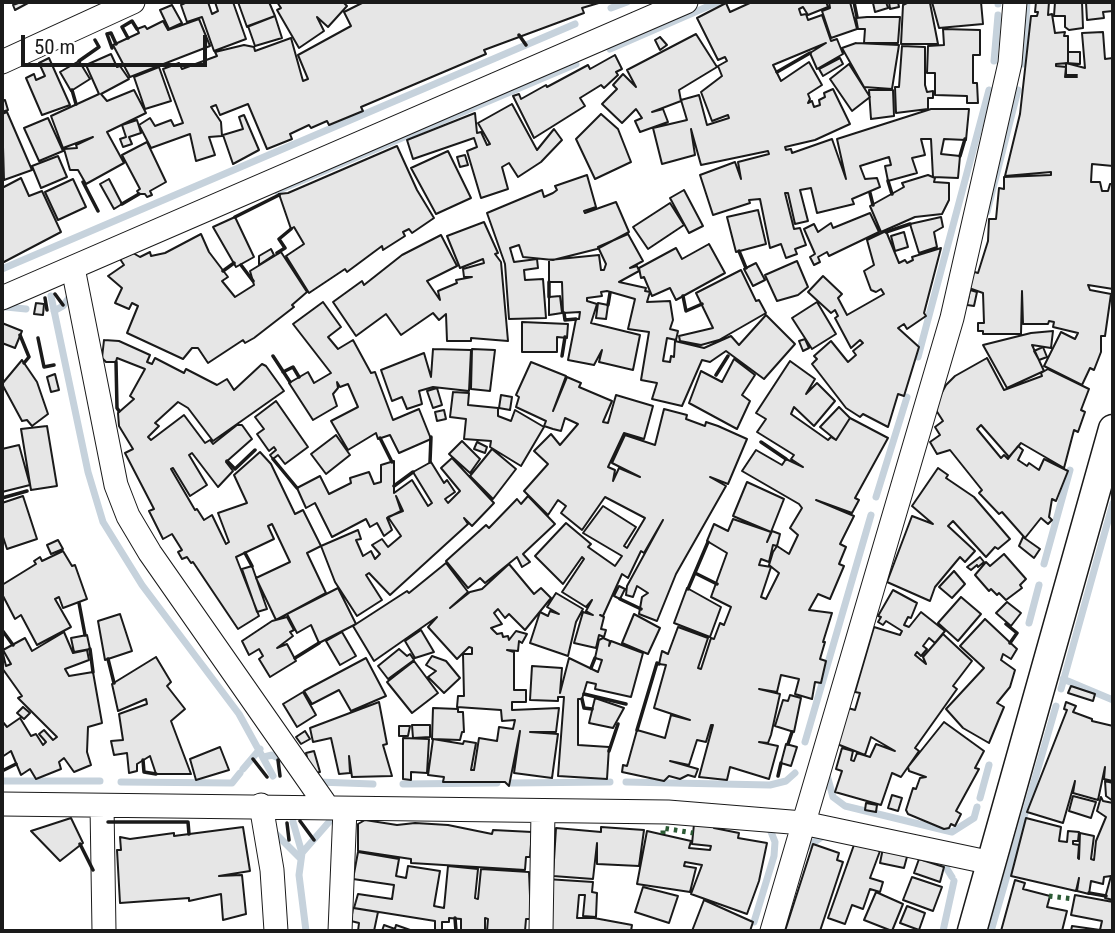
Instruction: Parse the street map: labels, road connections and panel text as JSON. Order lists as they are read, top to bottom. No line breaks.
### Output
{"scale_bar":"50 m"}
